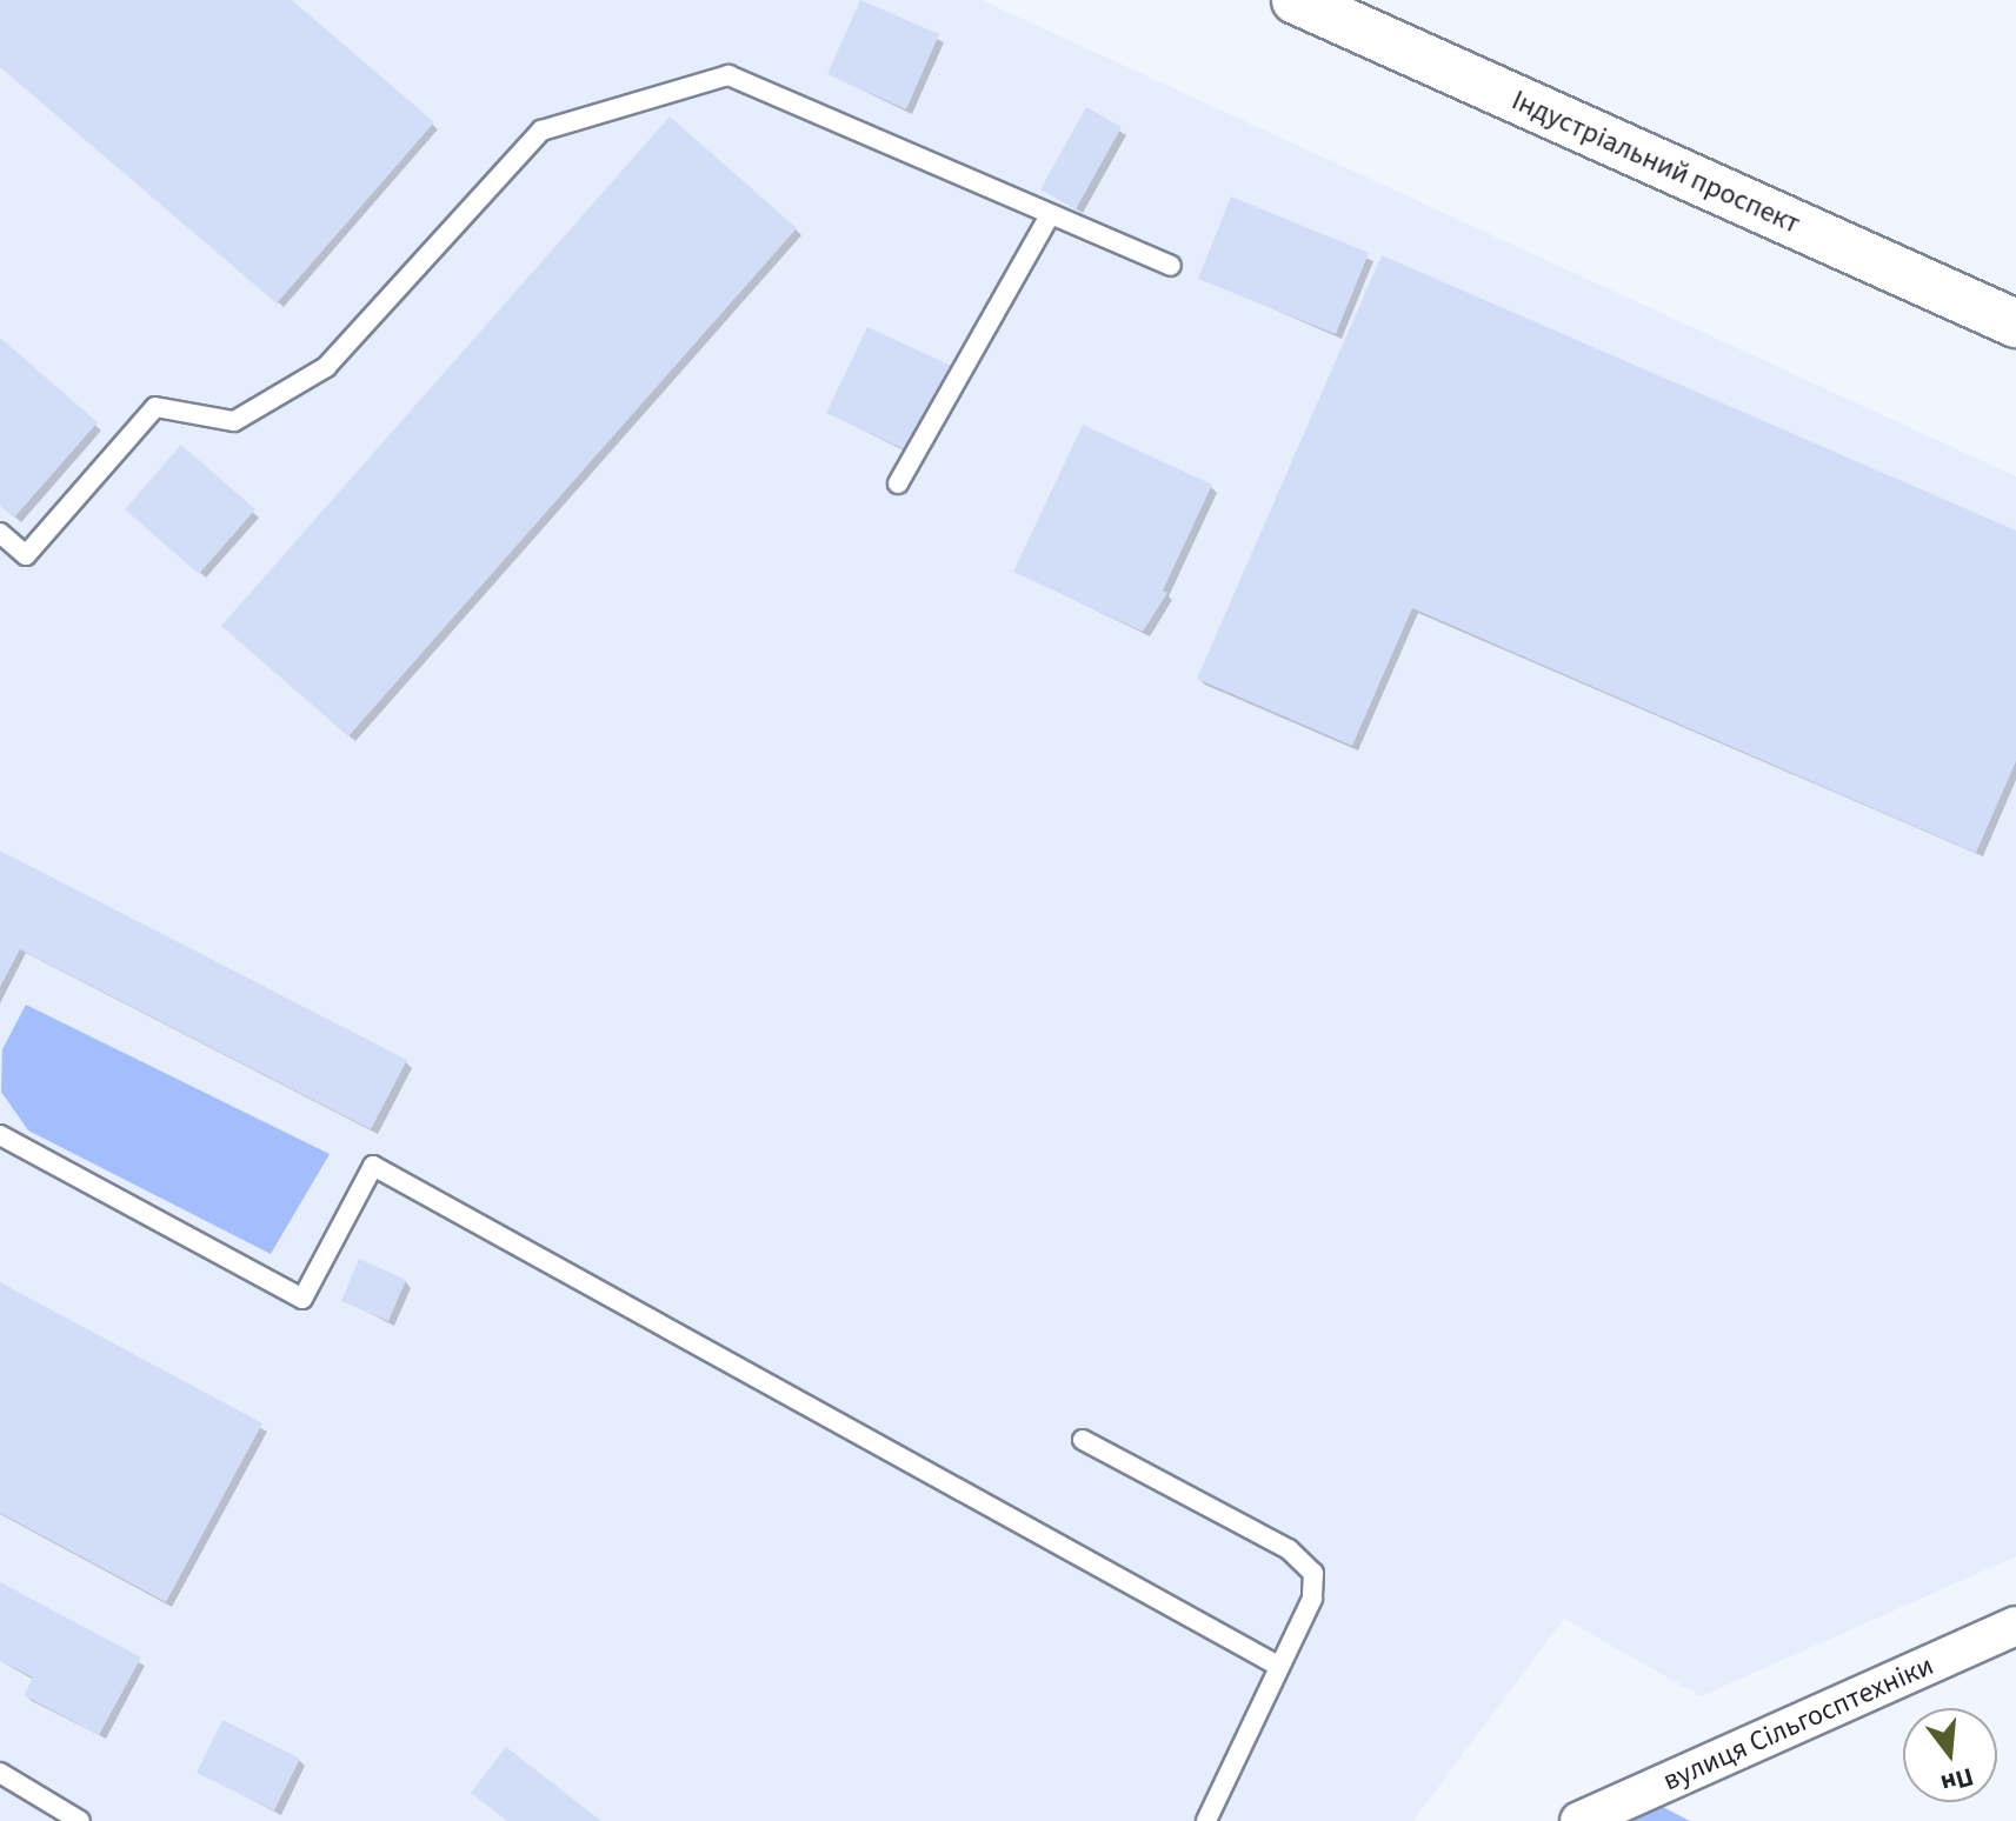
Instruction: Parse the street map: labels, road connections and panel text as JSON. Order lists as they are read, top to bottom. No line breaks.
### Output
{"streets":{"street":["Індустріальний проспект","вулиця Сільгосптехніки"]},"north":"bottom"}
